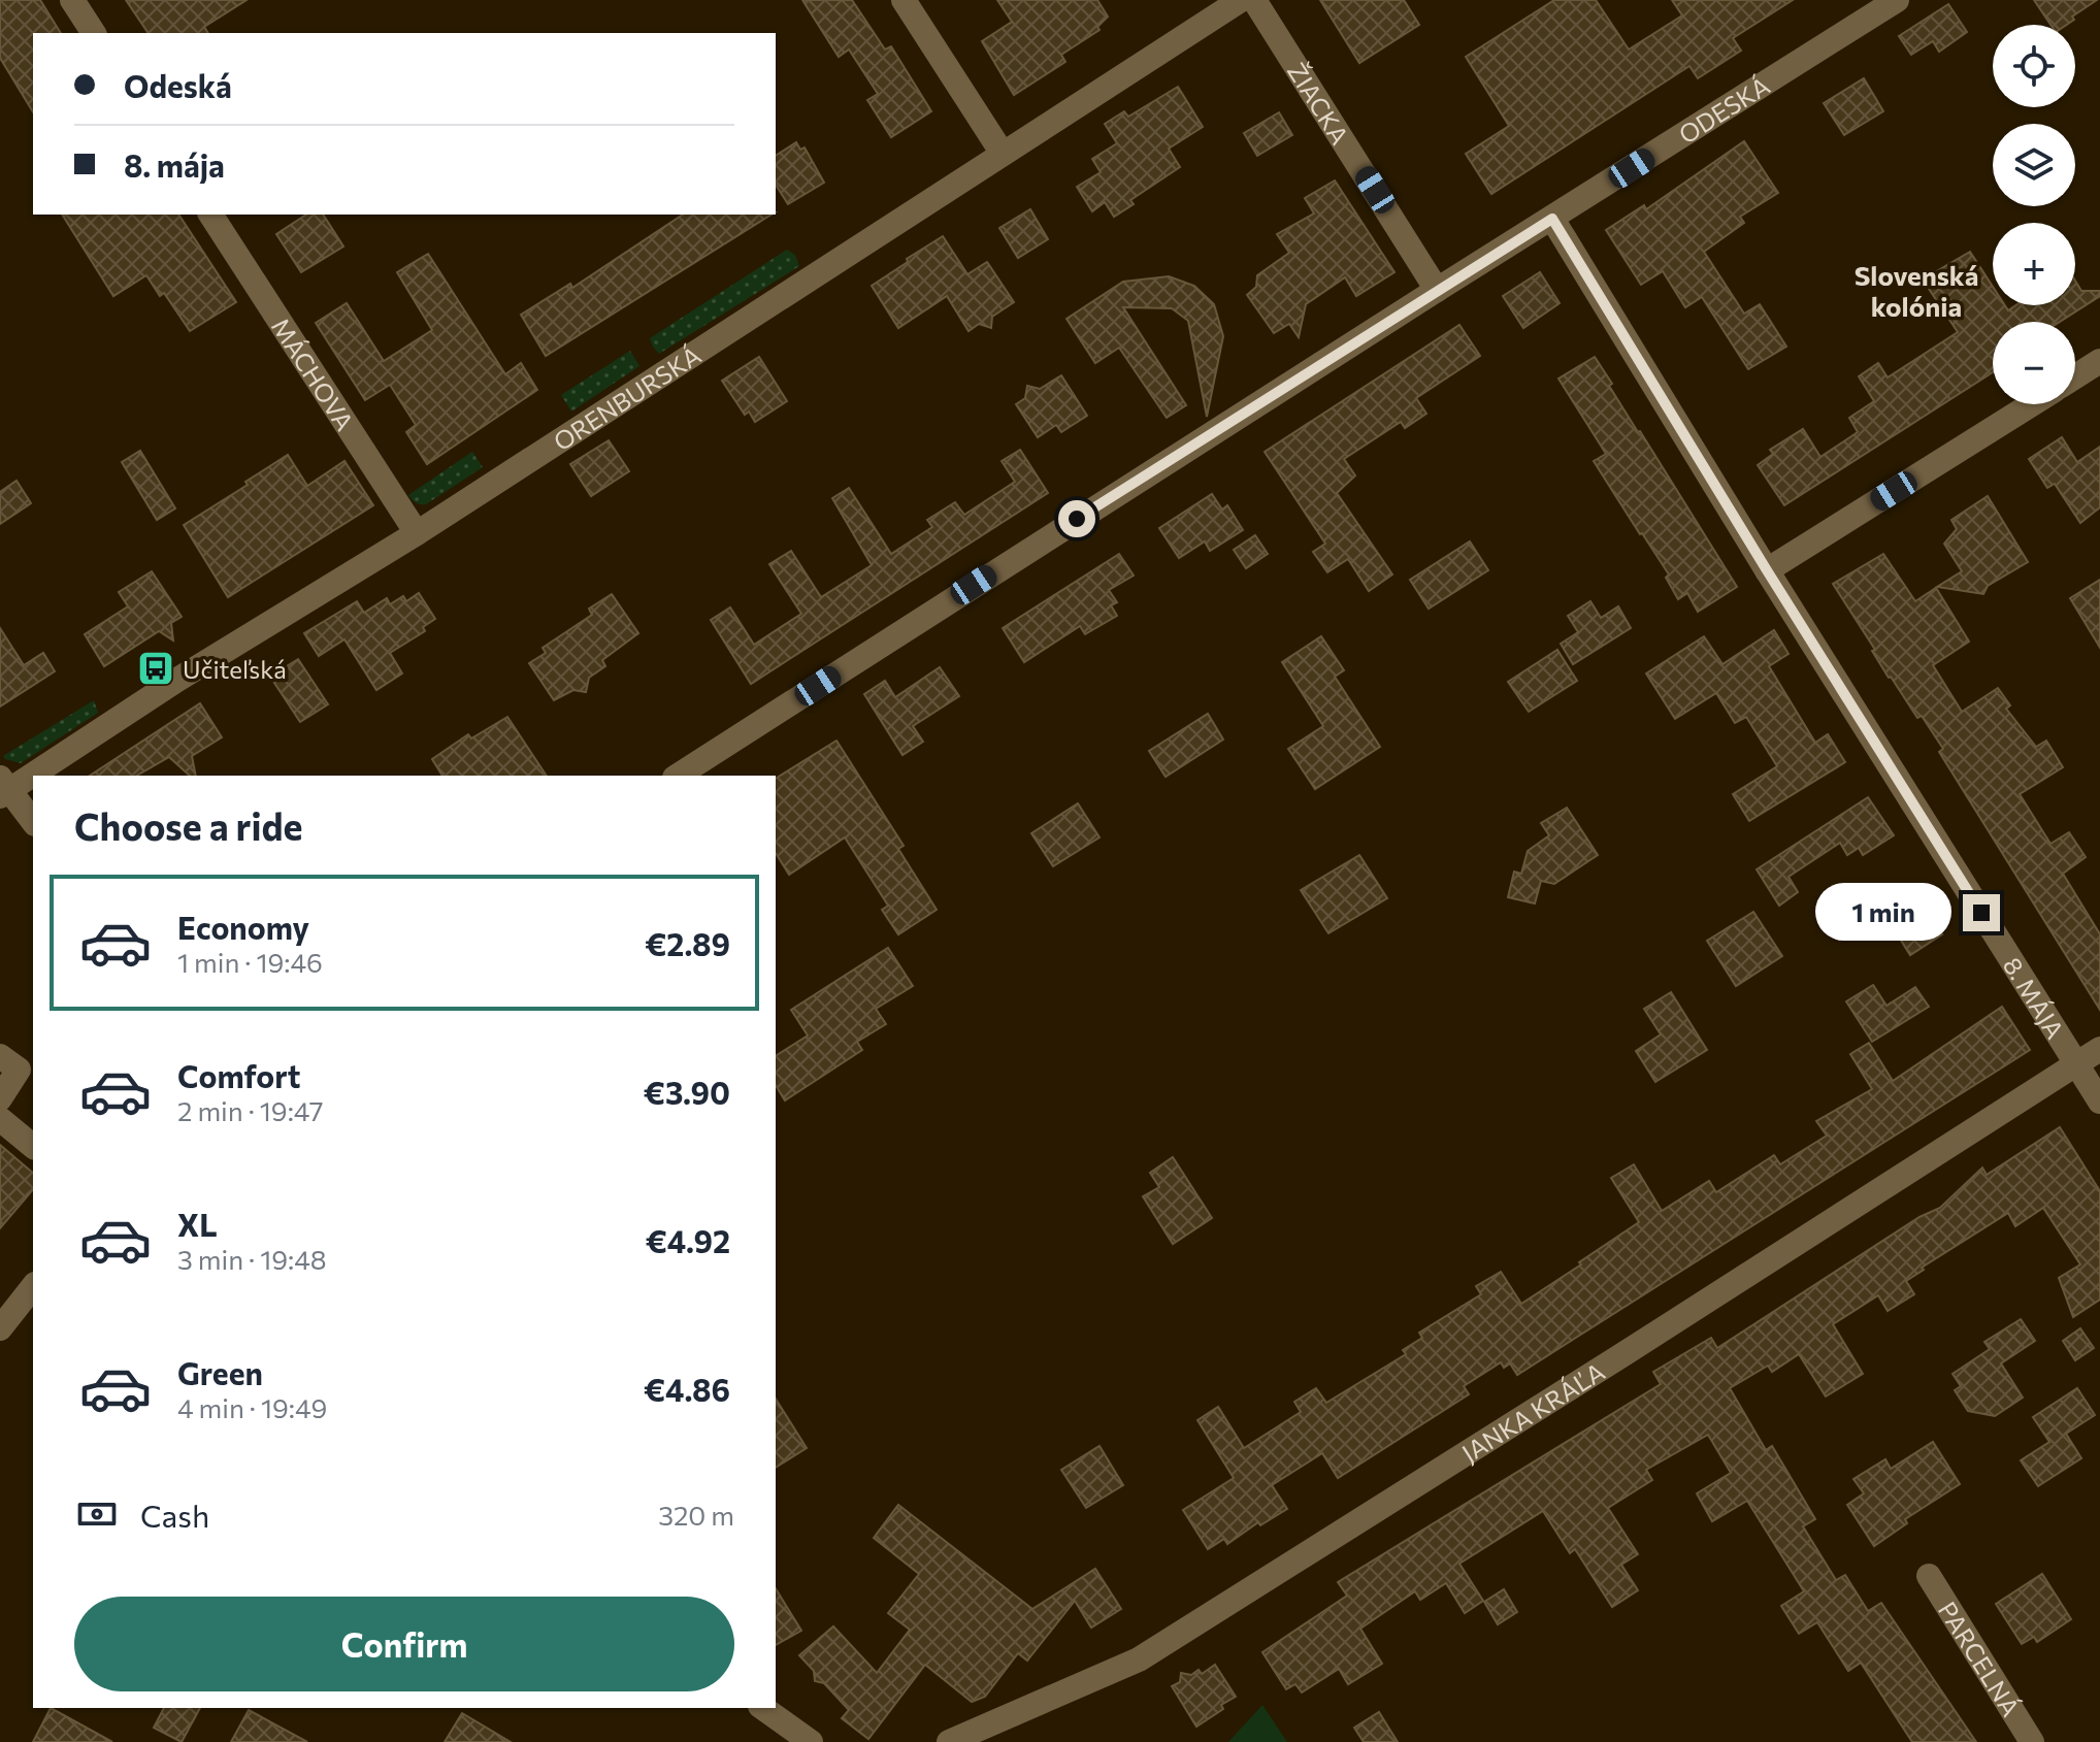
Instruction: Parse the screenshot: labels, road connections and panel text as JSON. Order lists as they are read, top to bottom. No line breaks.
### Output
{"streets":{"street":["ŽIACKA","ODESKÁ","MÁCHOVA","ORENBURSKÁ","8. MÁJA","JANKA KRÁĽA","PARCELNÁ"]},"crossings":[["ŽIACKA","ODESKÁ"],["ODESKÁ","8. MÁJA"],["MÁCHOVA","ORENBURSKÁ"],["8. MÁJA","JANKA KRÁĽA"]],"districts":["Slovenská kolónia"],"places":{"bus stop":["Učiteľská"]},"page":{"map_buttons":["+","−"],"banner":["Odeská","8. mája"],"heading":"Choose a ride","list":[{"name":"Economy","note":"1 min · 19:46","value":"€2.89"},{"name":"Comfort","note":"2 min · 19:47","value":"€3.90"},{"name":"XL","note":"3 min · 19:48","value":"€4.92"},{"name":"Green","note":"4 min · 19:49","value":"€4.86"}],"bubble":"1 min","pay":["Cash","320 m"],"buttons":"Confirm"}}
